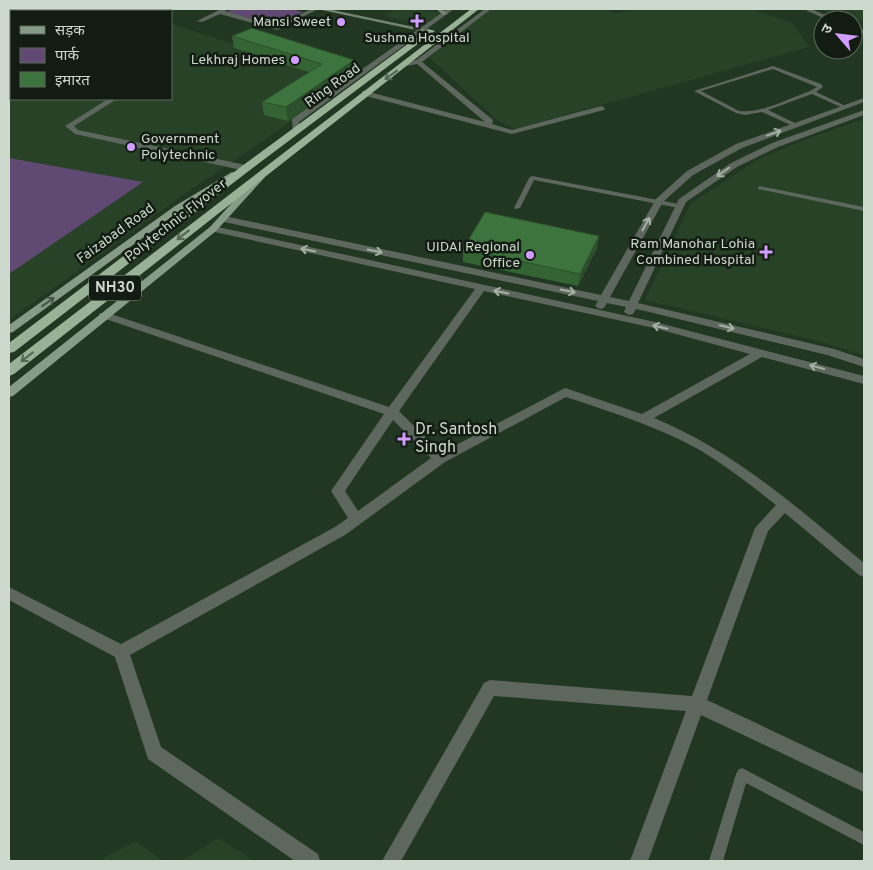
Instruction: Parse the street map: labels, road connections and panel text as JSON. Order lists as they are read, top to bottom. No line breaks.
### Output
{"streets":{"highway":["Ring Road","Polytechnic Flyover","NH30"],"main road":["Faizabad Road"]},"crossings":[["Ring Road","Polytechnic Flyover"],["Ring Road","Faizabad Road"],["Polytechnic Flyover","Faizabad Road"],["Polytechnic Flyover","NH30"]],"places":{"health":["Sushma Hospital","Ram Manohar Lohia Combined Hospital","Dr. Santosh Singh"],"other":["Mansi Sweet","Lekhraj Homes","Government Polytechnic","UIDAI Regional Office"]},"legend":["सड़क","पार्क","इमारत"],"north":"top left"}
